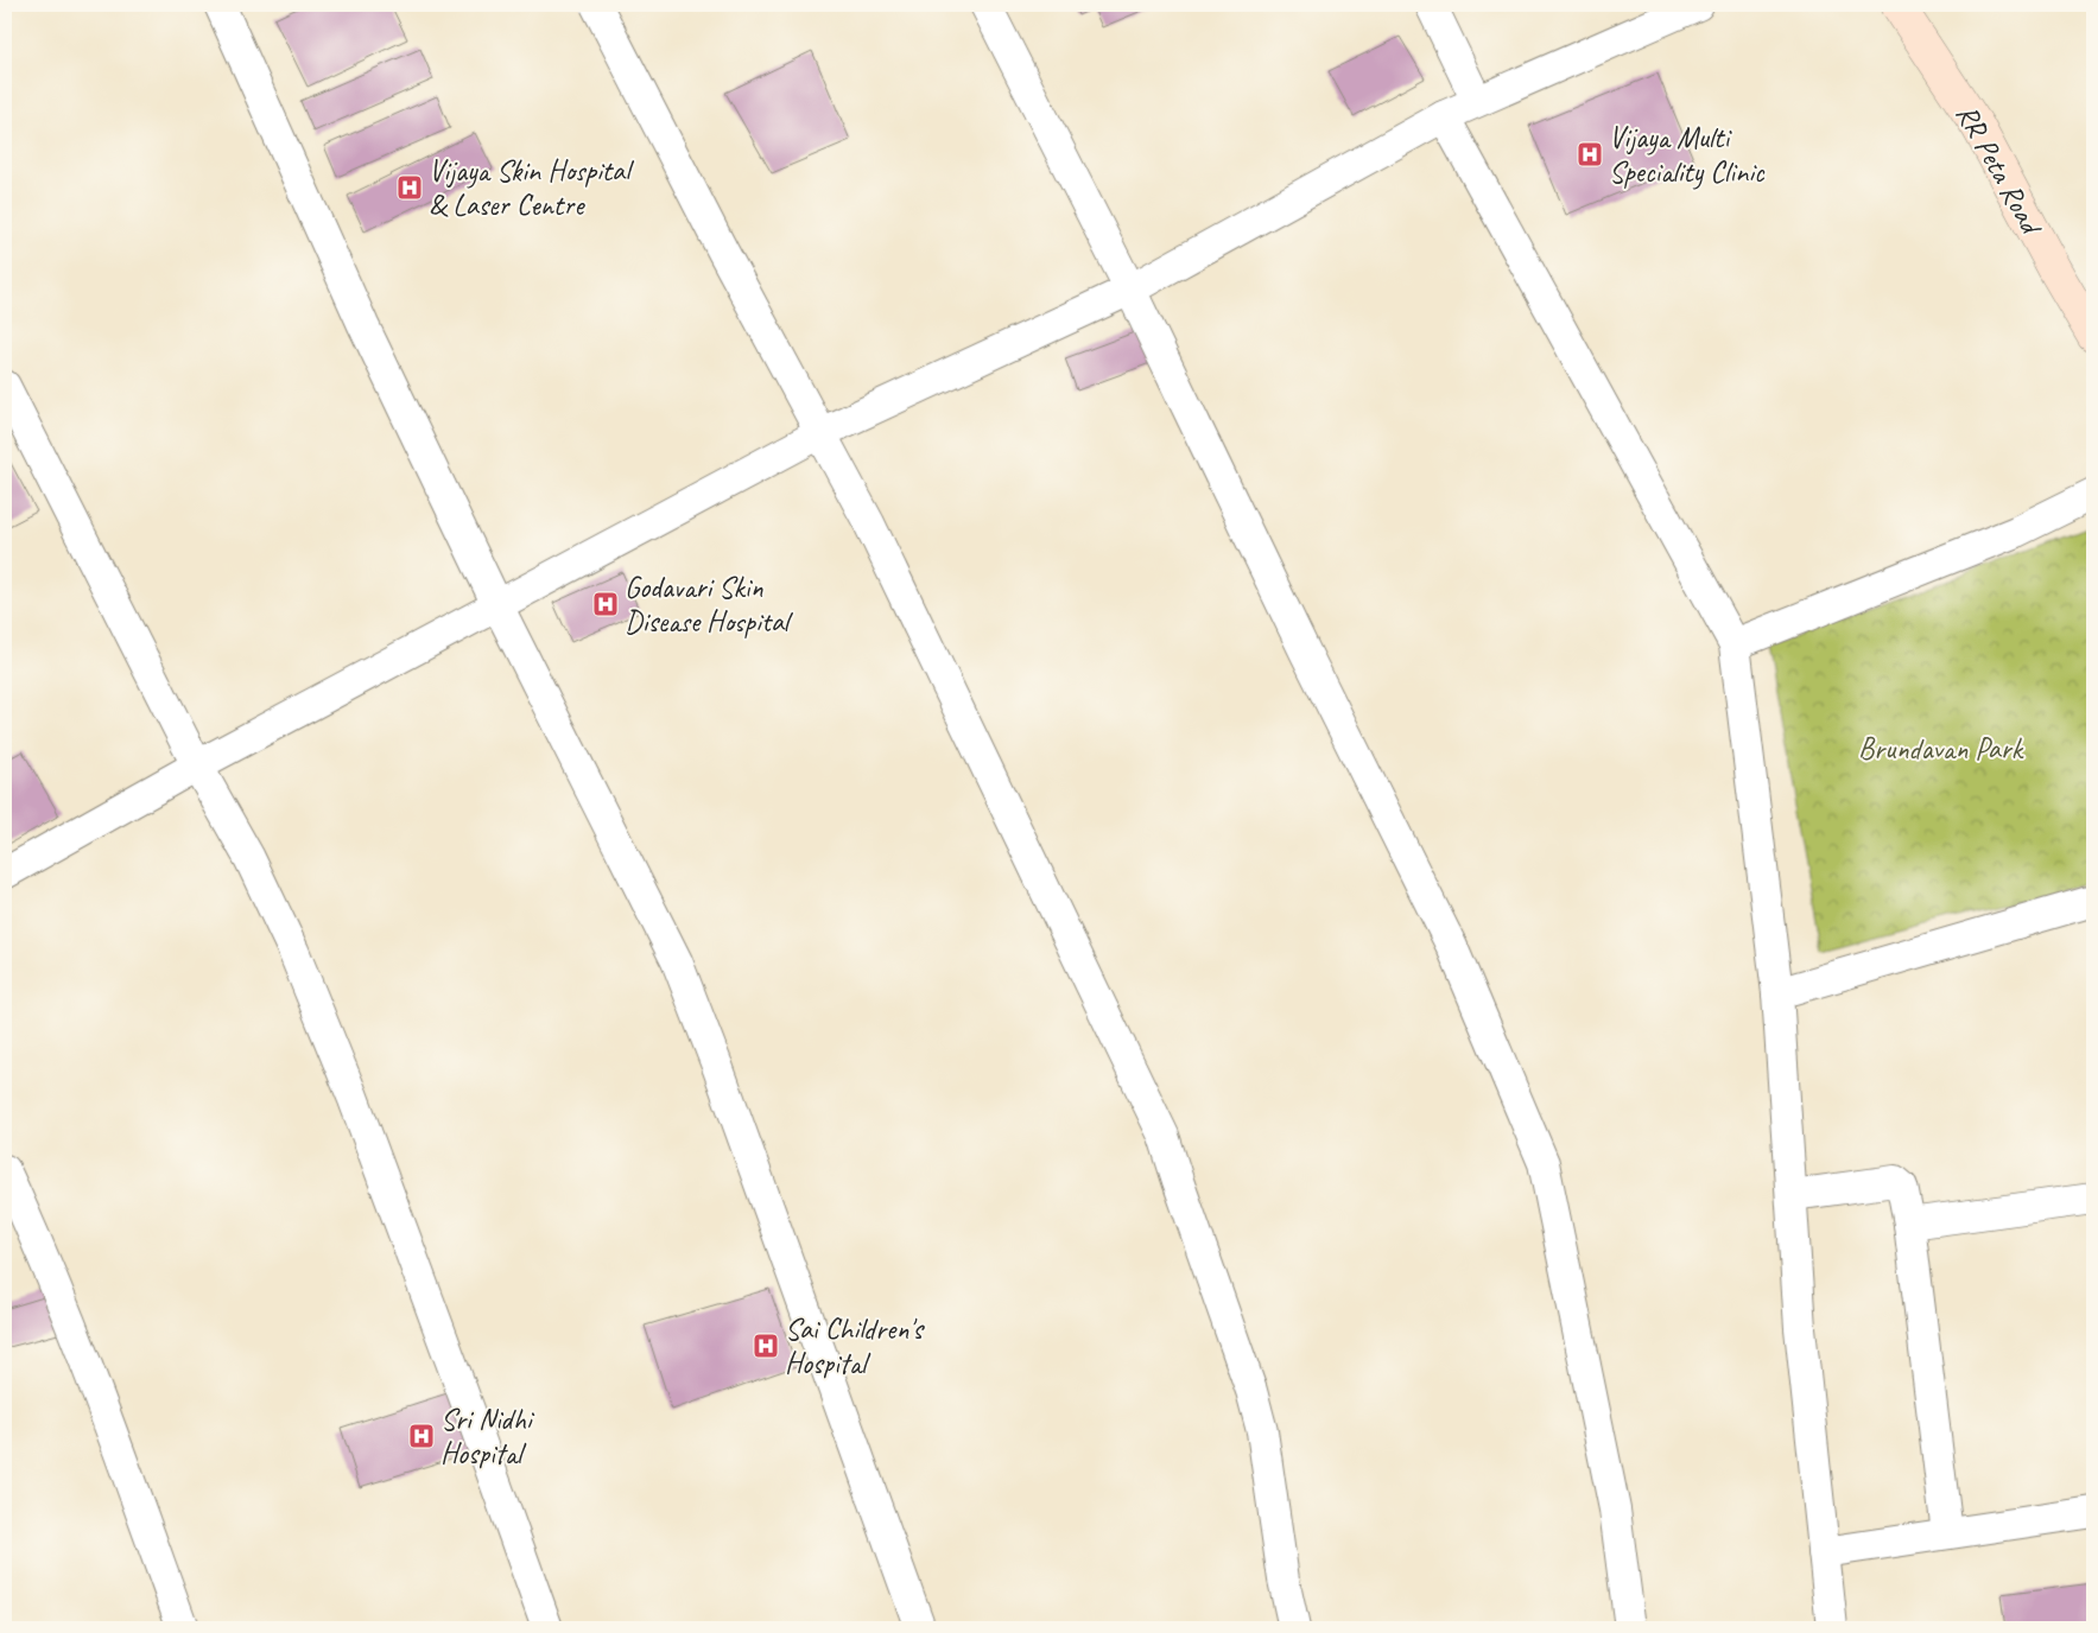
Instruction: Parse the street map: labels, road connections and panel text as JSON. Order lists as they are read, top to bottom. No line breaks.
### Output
{"streets":{"street":["RR Peta Road"]},"parks":["Brundavan Park"],"places":{"hospital":["Vijaya Multi Speciality Clinic","Vijaya Skin Hospital & Laser Centre","Godavari Skin Disease Hospital","Sai Children's Hospital","Sri Nidhi Hospital"]}}
